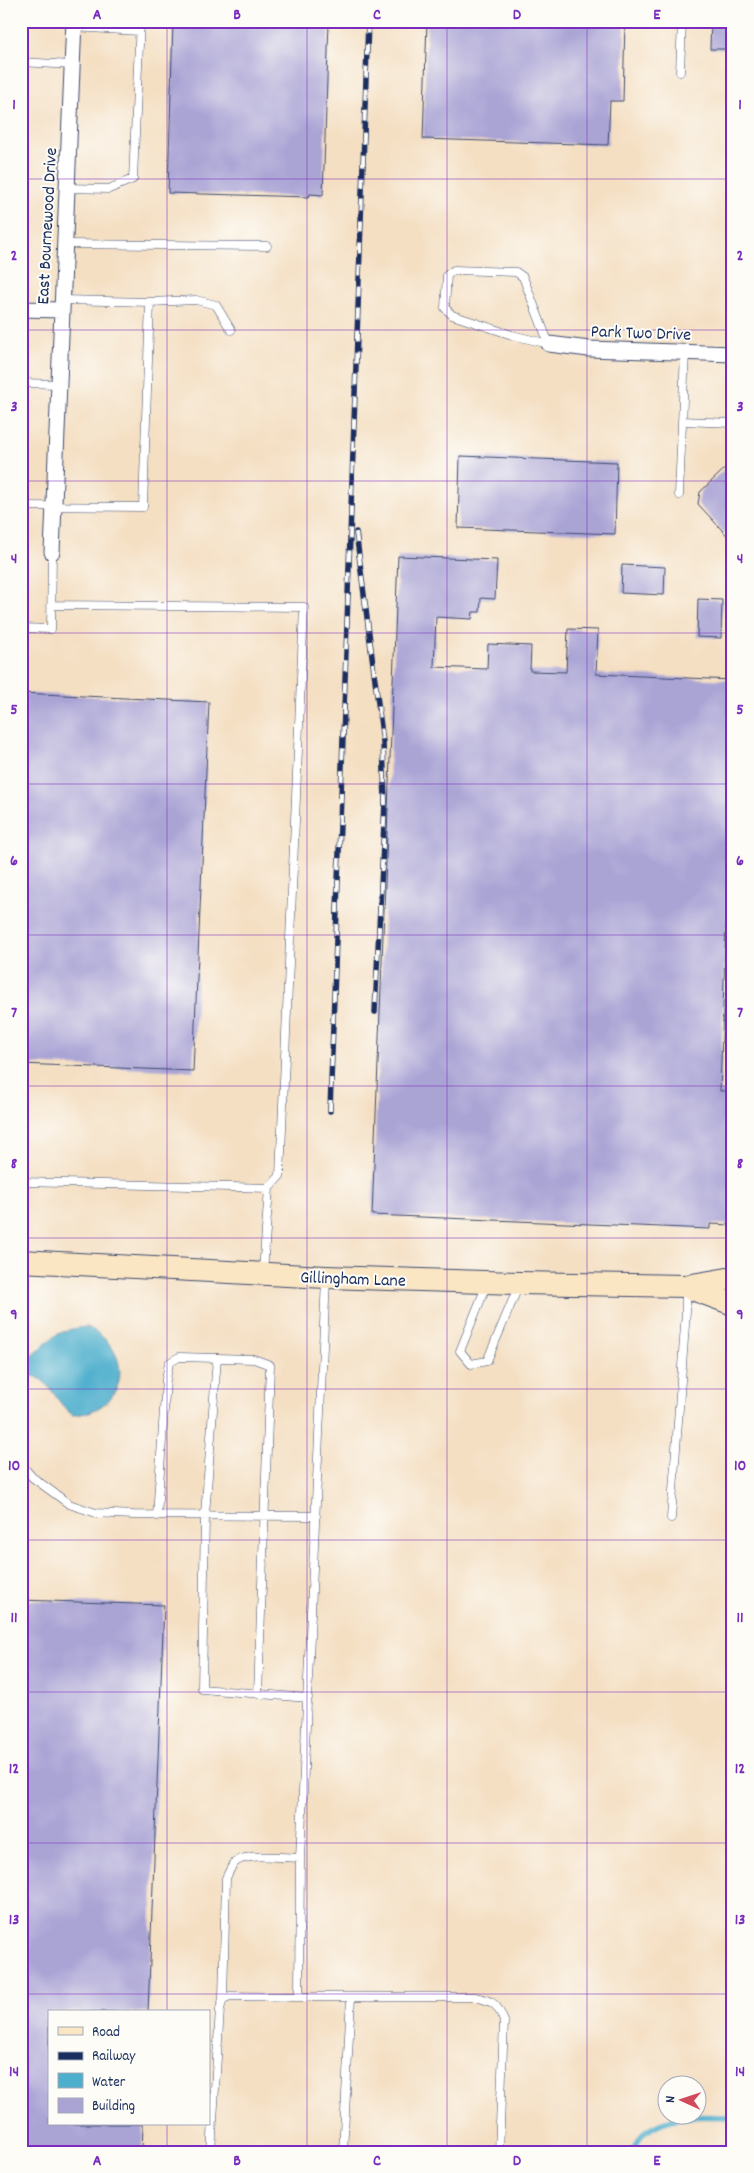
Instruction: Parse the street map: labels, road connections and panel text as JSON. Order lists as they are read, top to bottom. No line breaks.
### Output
{"streets":{"street":["East Bournewood Drive","Park Two Drive","Gillingham Lane"]},"legend":["Road","Railway","Water","Building"],"north":"left","grid":{"columns":["A","B","C","D","E"],"rows":["1","2","3","4","5","6","7","8","9","10","11","12","13","14"]}}
